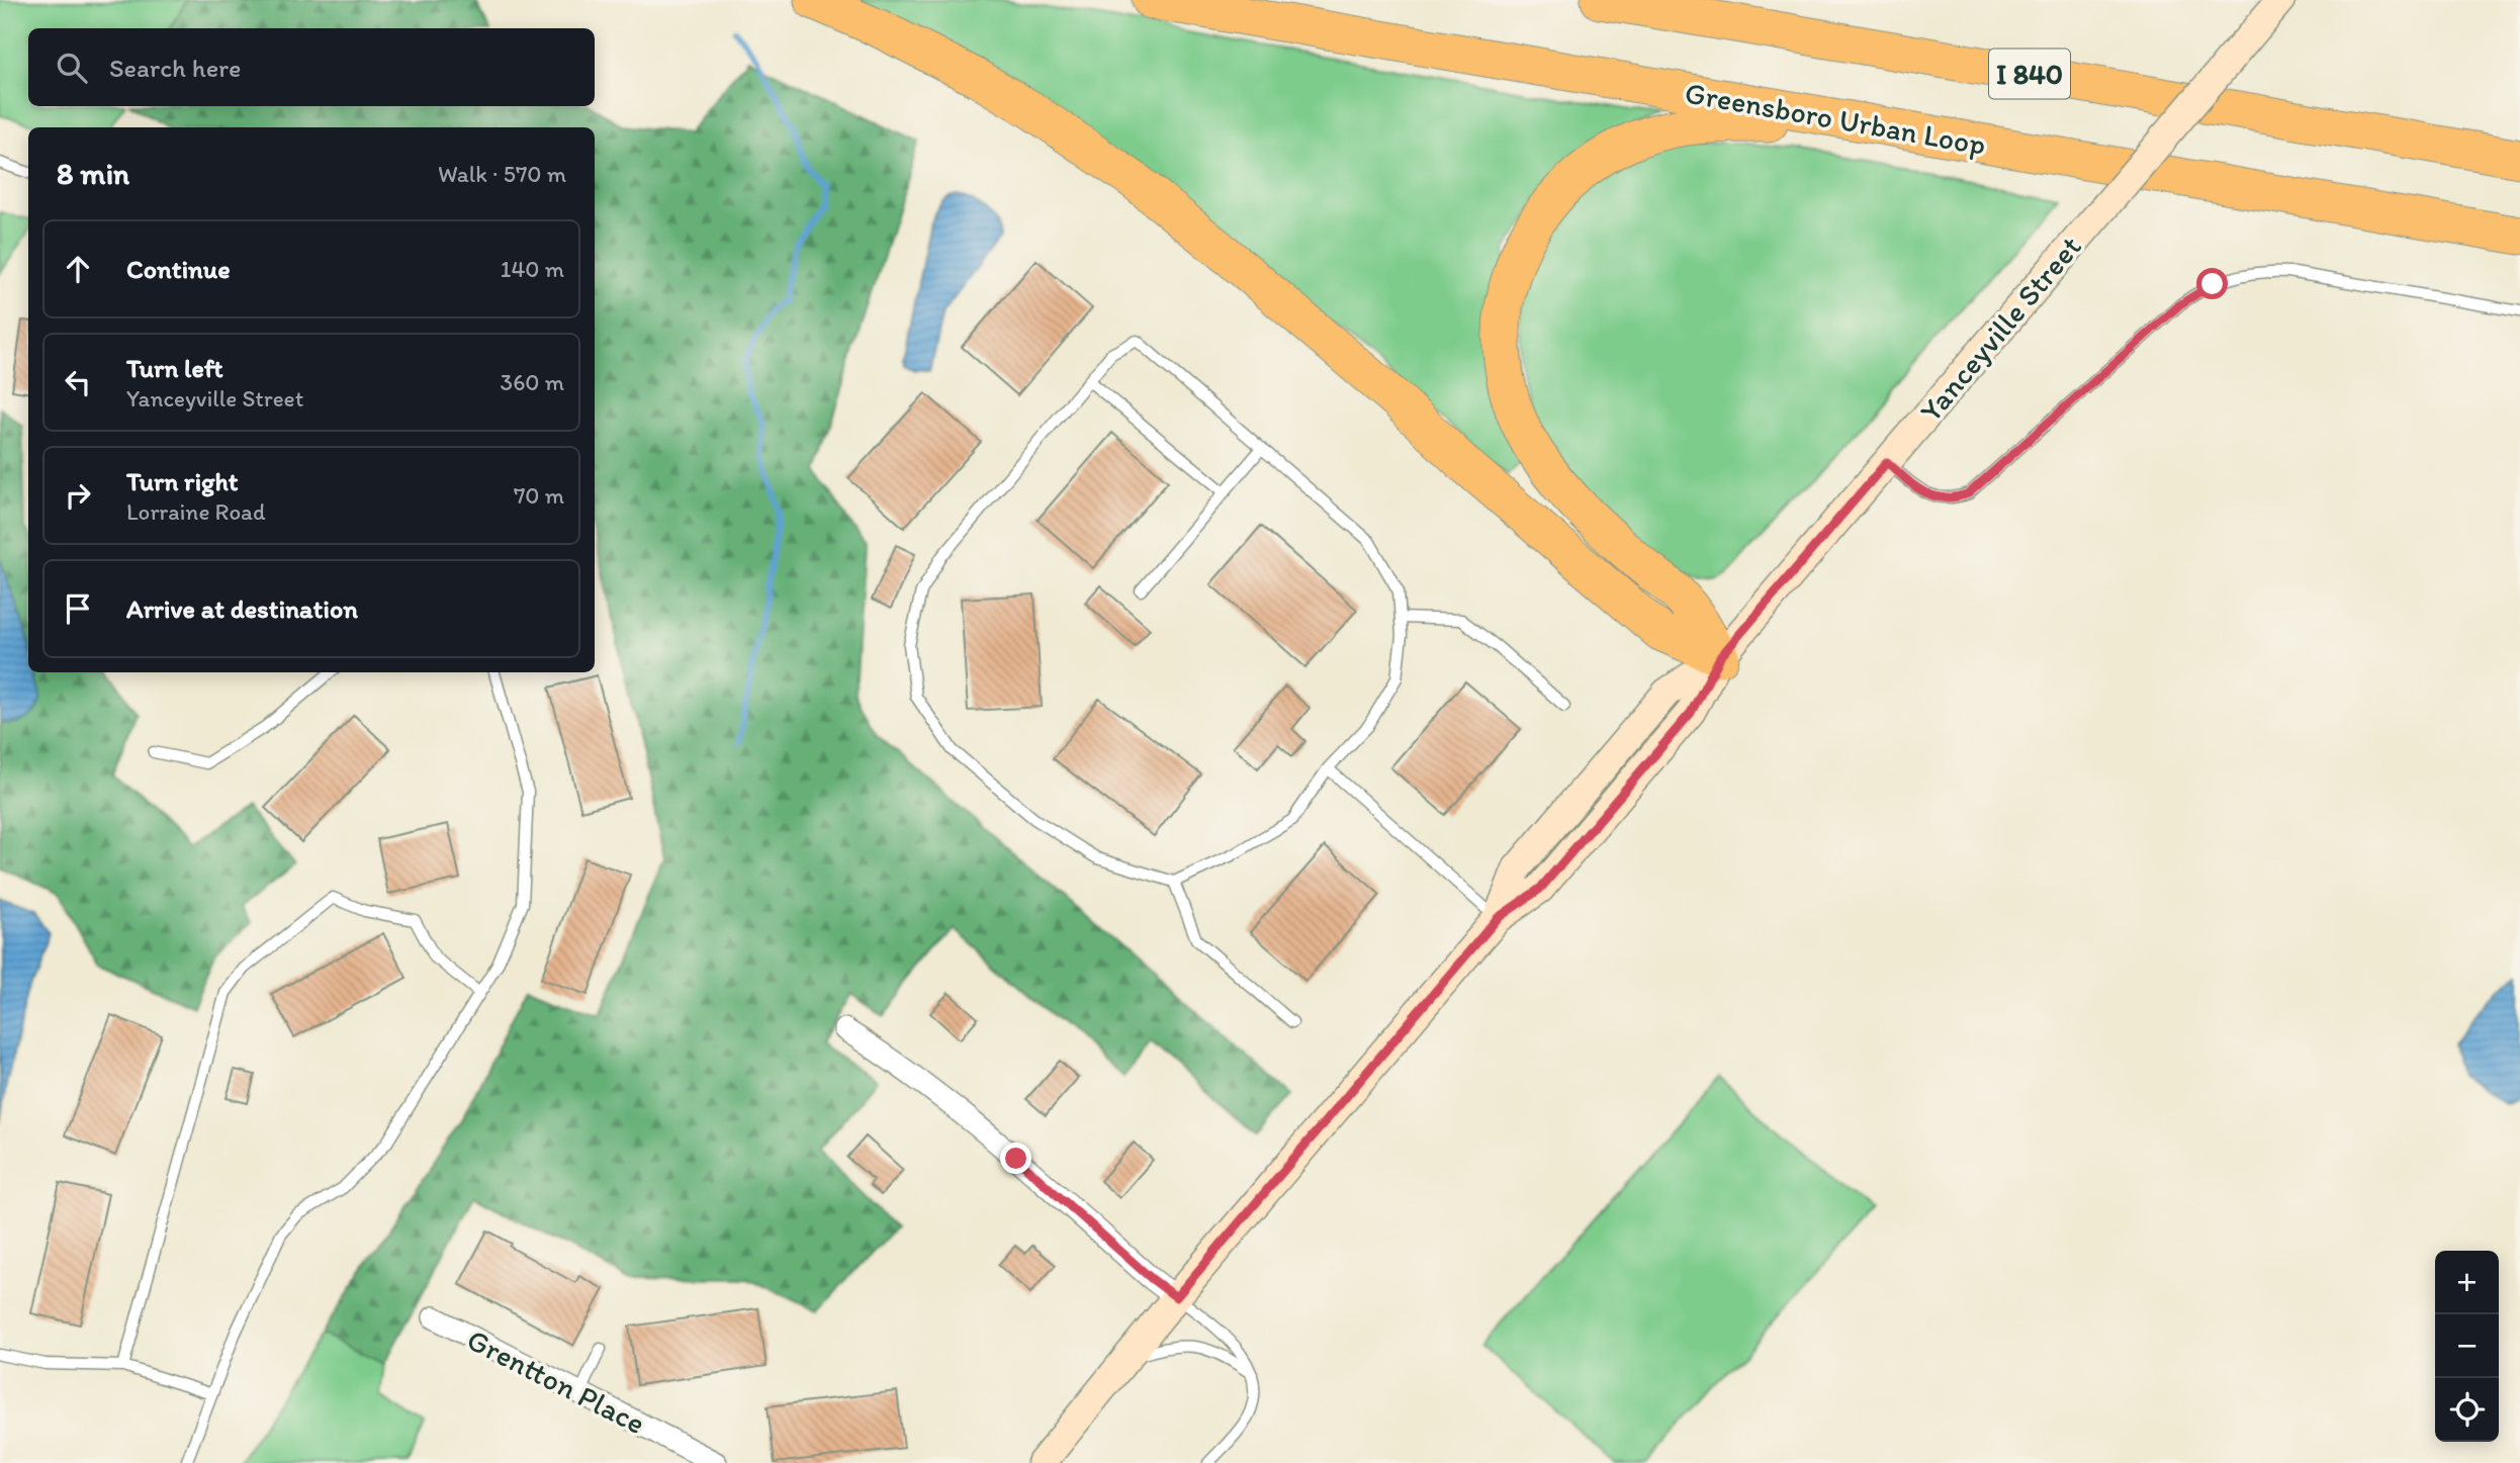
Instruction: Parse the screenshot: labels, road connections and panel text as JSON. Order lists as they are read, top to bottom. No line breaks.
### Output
{"streets":{"highway":["I 840","Greensboro Urban Loop"],"main road":["Yanceyville Street"],"street":["Grentton Place"]},"page":{"search":"Search here","heading":["8 min","Walk · 570 m"],"list":[["Continue","140 m"],["Turn left","Yanceyville Street","360 m"],["Turn right","Lorraine Road","70 m"],"Arrive at destination"],"map_buttons":["+","−"]}}
